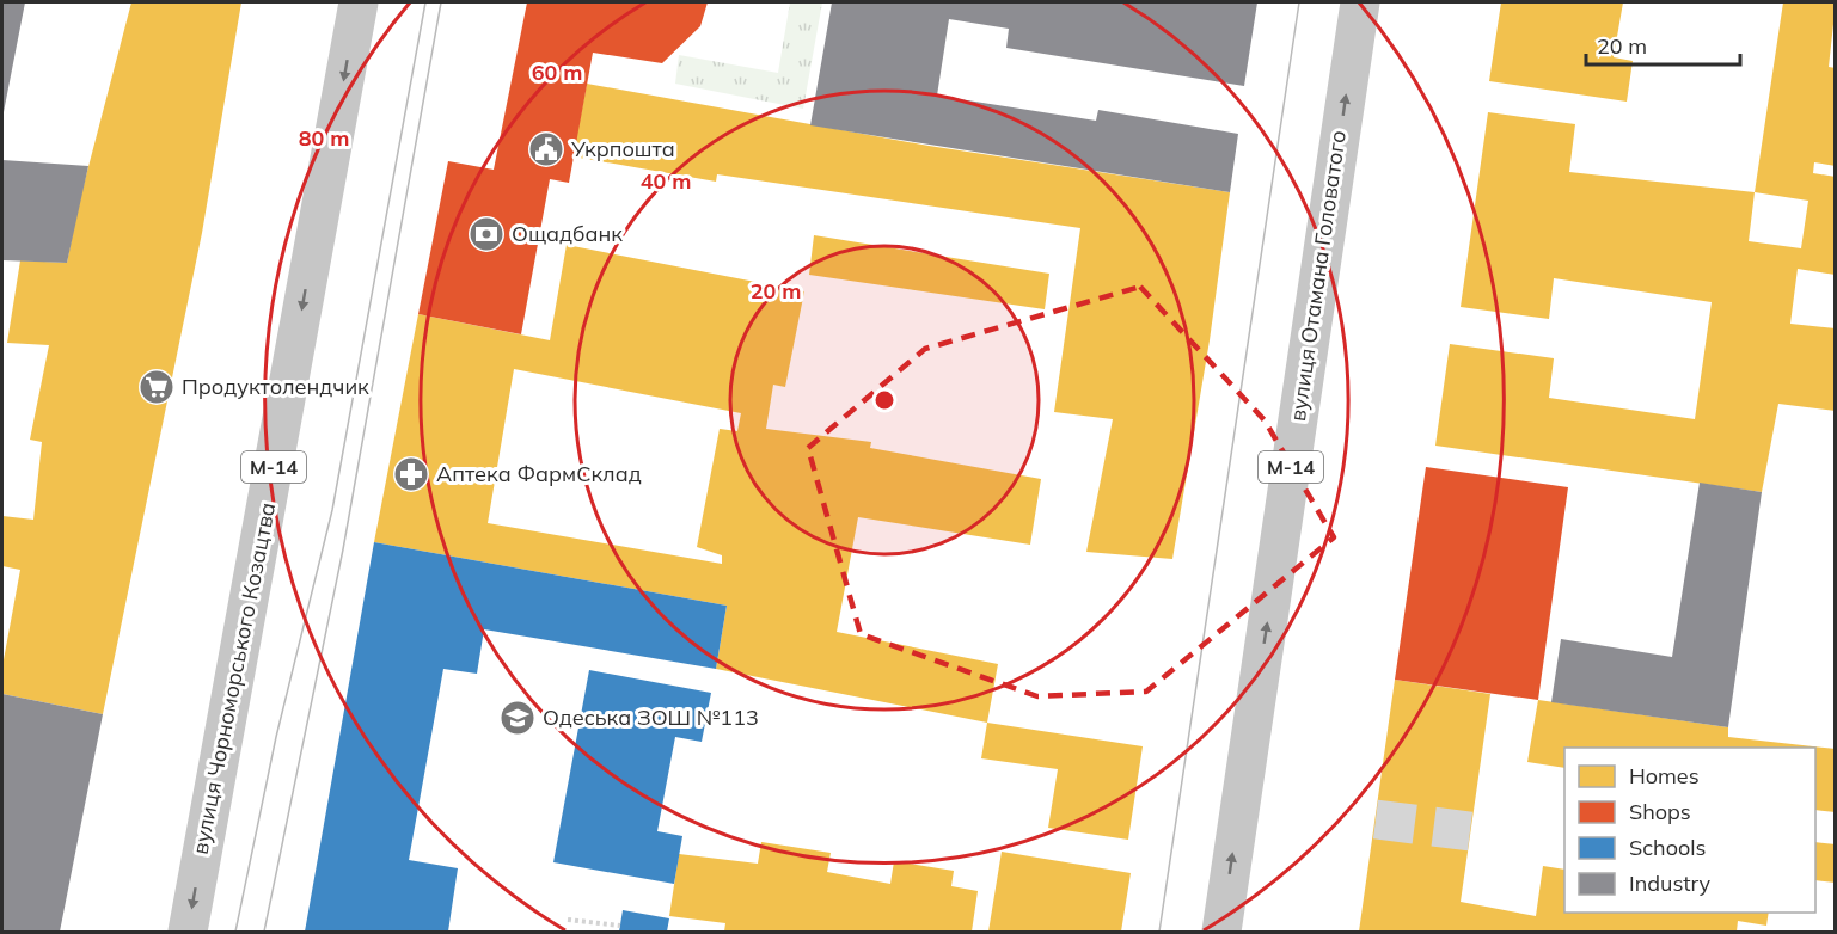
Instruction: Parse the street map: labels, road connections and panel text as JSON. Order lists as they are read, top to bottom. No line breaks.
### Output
{"streets":{"main road":["вулиця Отамана Головатого","М-14","вулиця Чорноморського Козацтва"]},"one_way":["вулиця Отамана Головатого","вулиця Чорноморського Козацтва"],"places":{"public building":["Укрпошта"],"bank":["Ощадбанк"],"supermarket":["Продуктолендчик"],"pharmacy":["Аптека ФармСклад"],"school or university":["Одеська ЗОШ №113"]},"legend":["Homes","Shops","Schools","Industry"],"scale_bar":"20 m","rings":["60 m","80 m","40 m","20 m"]}
